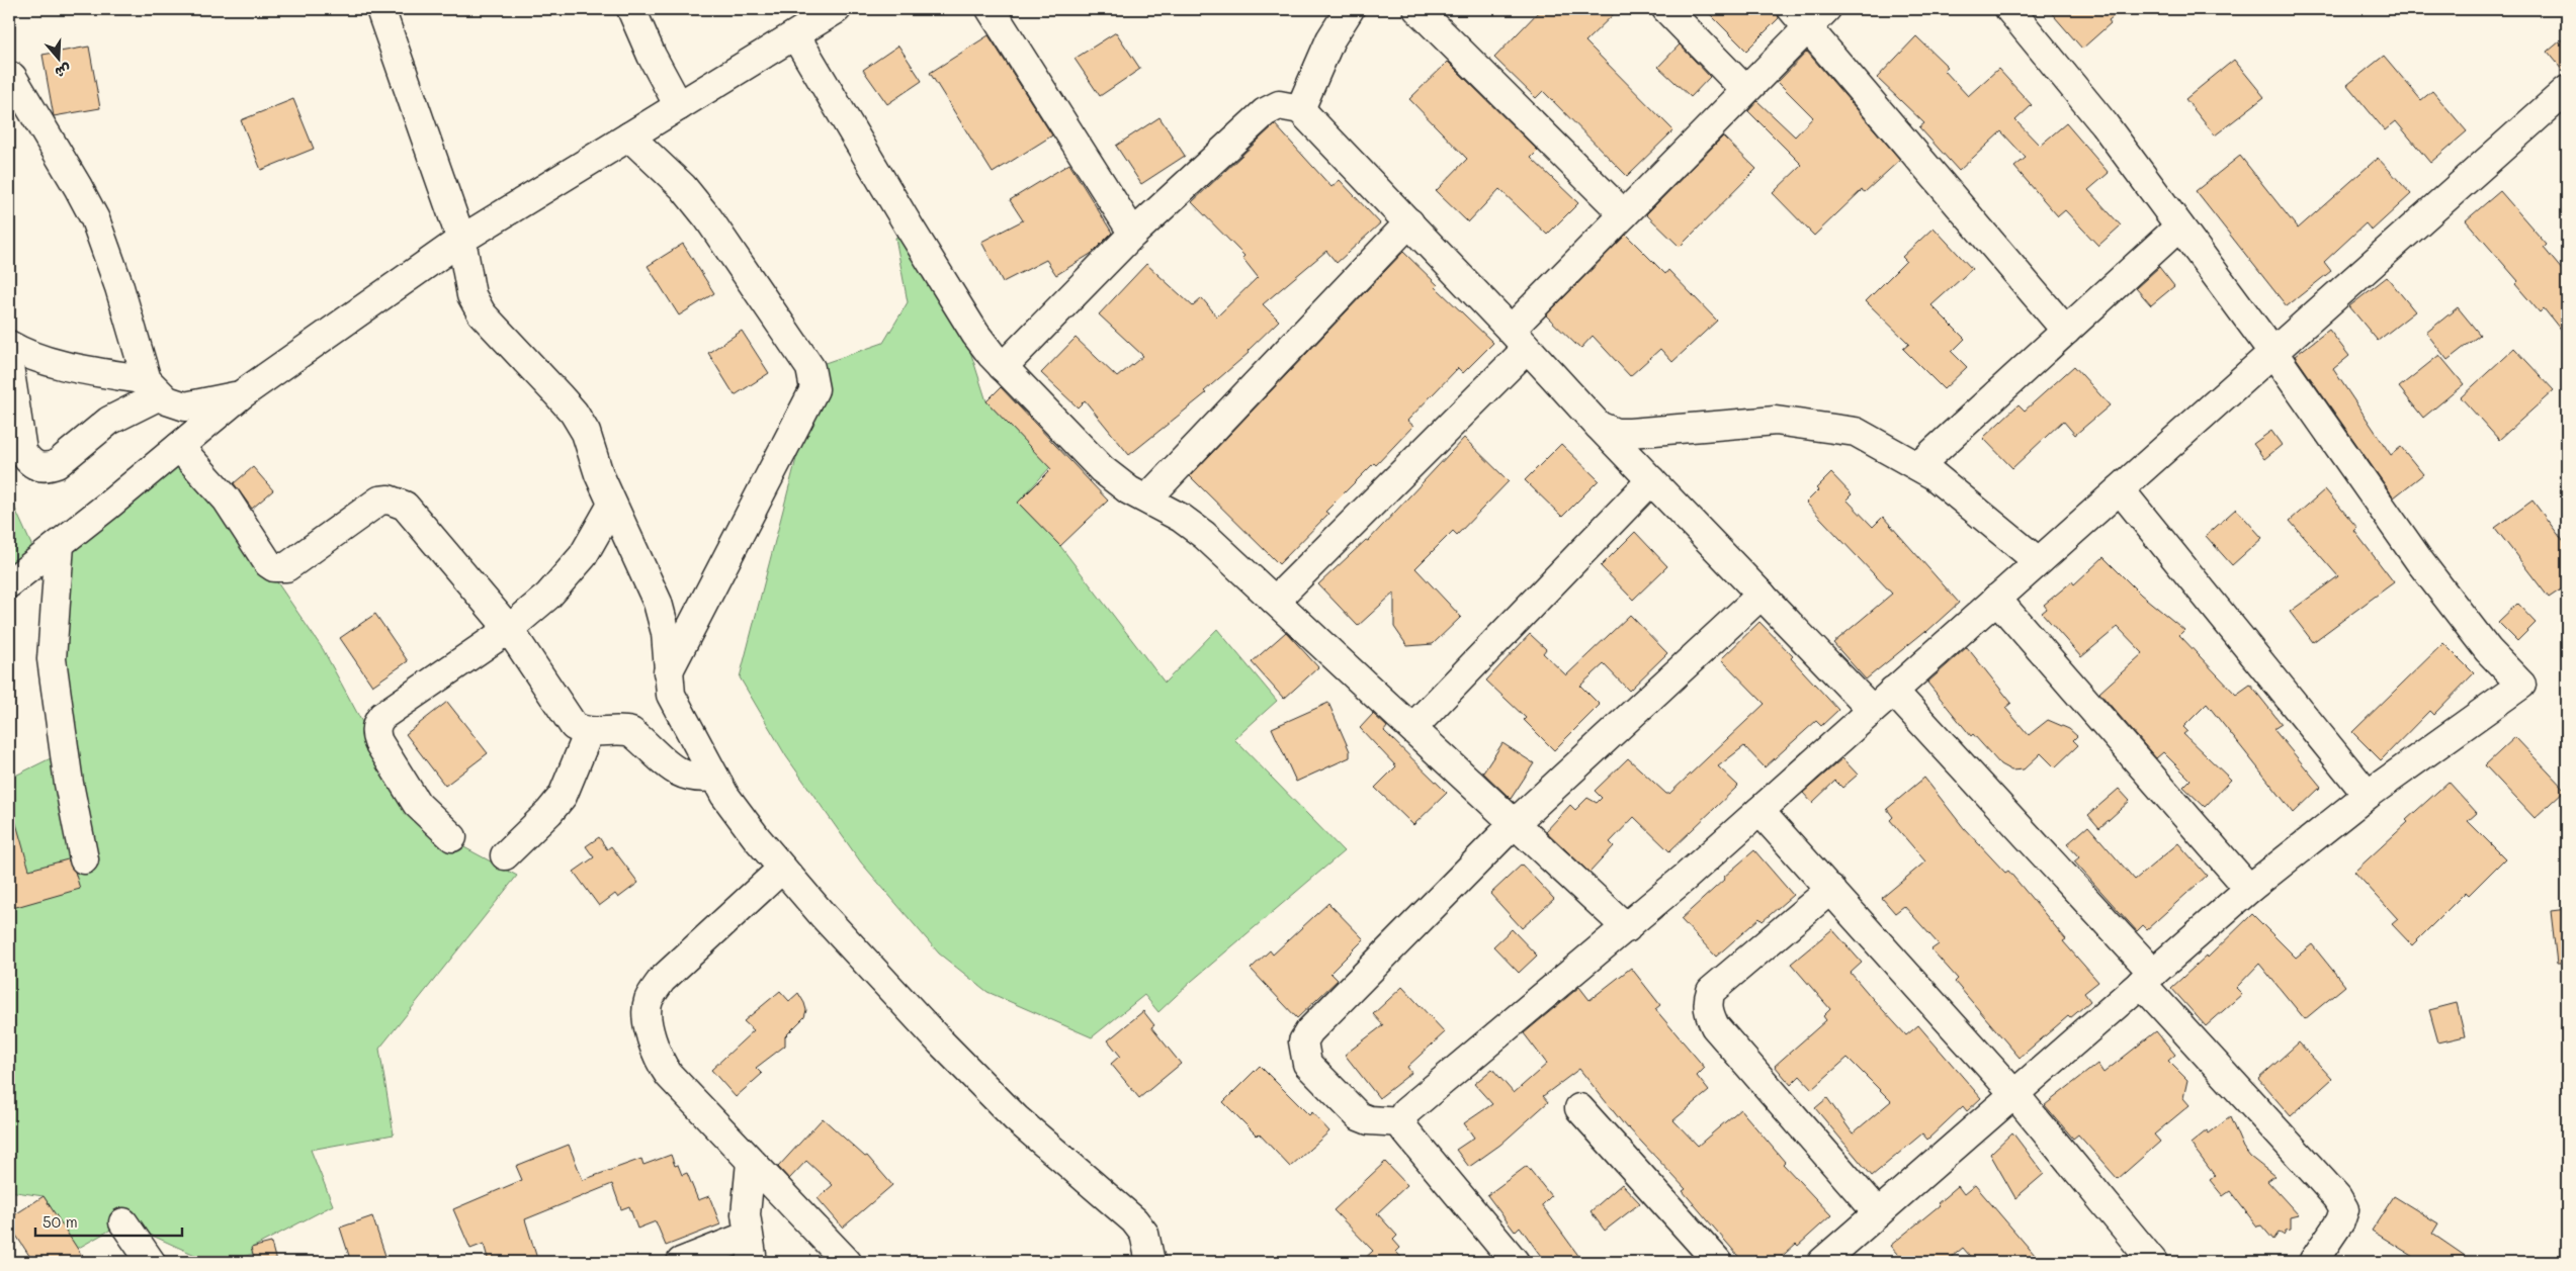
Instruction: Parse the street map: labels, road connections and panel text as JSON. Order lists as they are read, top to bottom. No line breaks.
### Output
{"scale_bar":"50 m","north":"bottom"}
